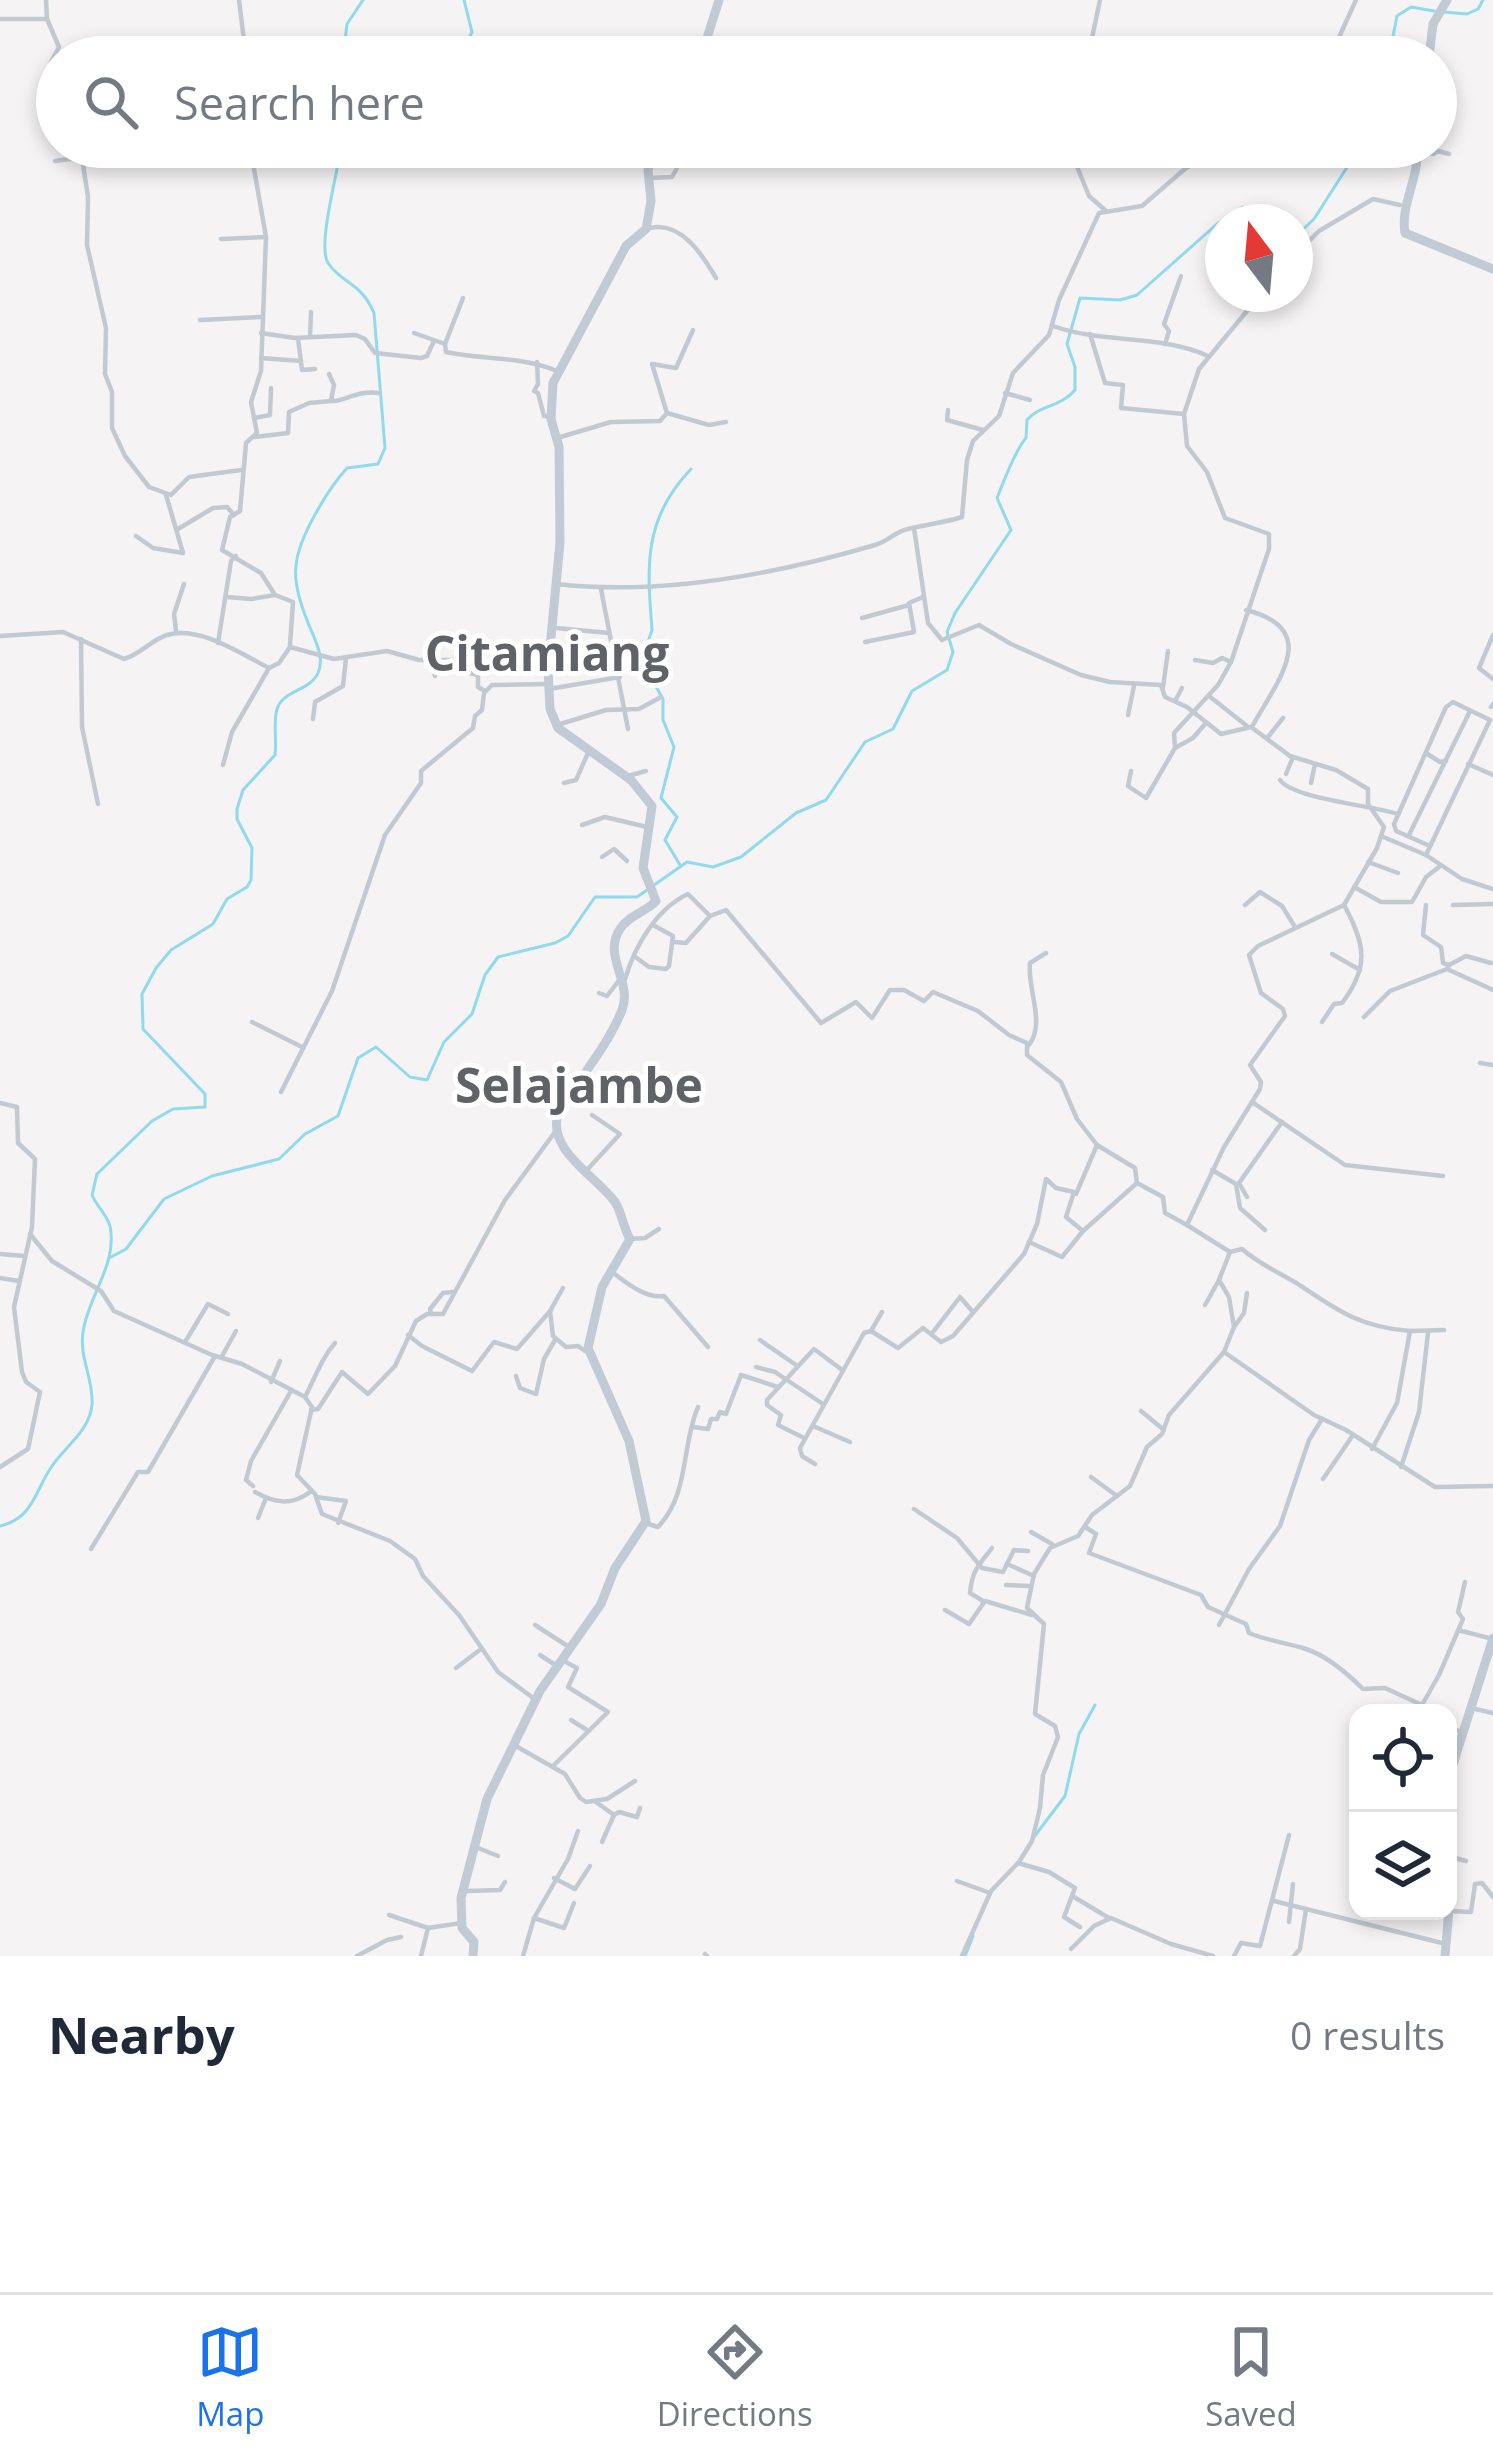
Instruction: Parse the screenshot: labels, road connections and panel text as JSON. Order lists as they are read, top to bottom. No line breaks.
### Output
{"districts":["Citamiang","Selajambe"],"north":"top","page":{"search":"Search here","heading":["Nearby","0 results"],"nav":["Map","Directions","Saved"]}}
